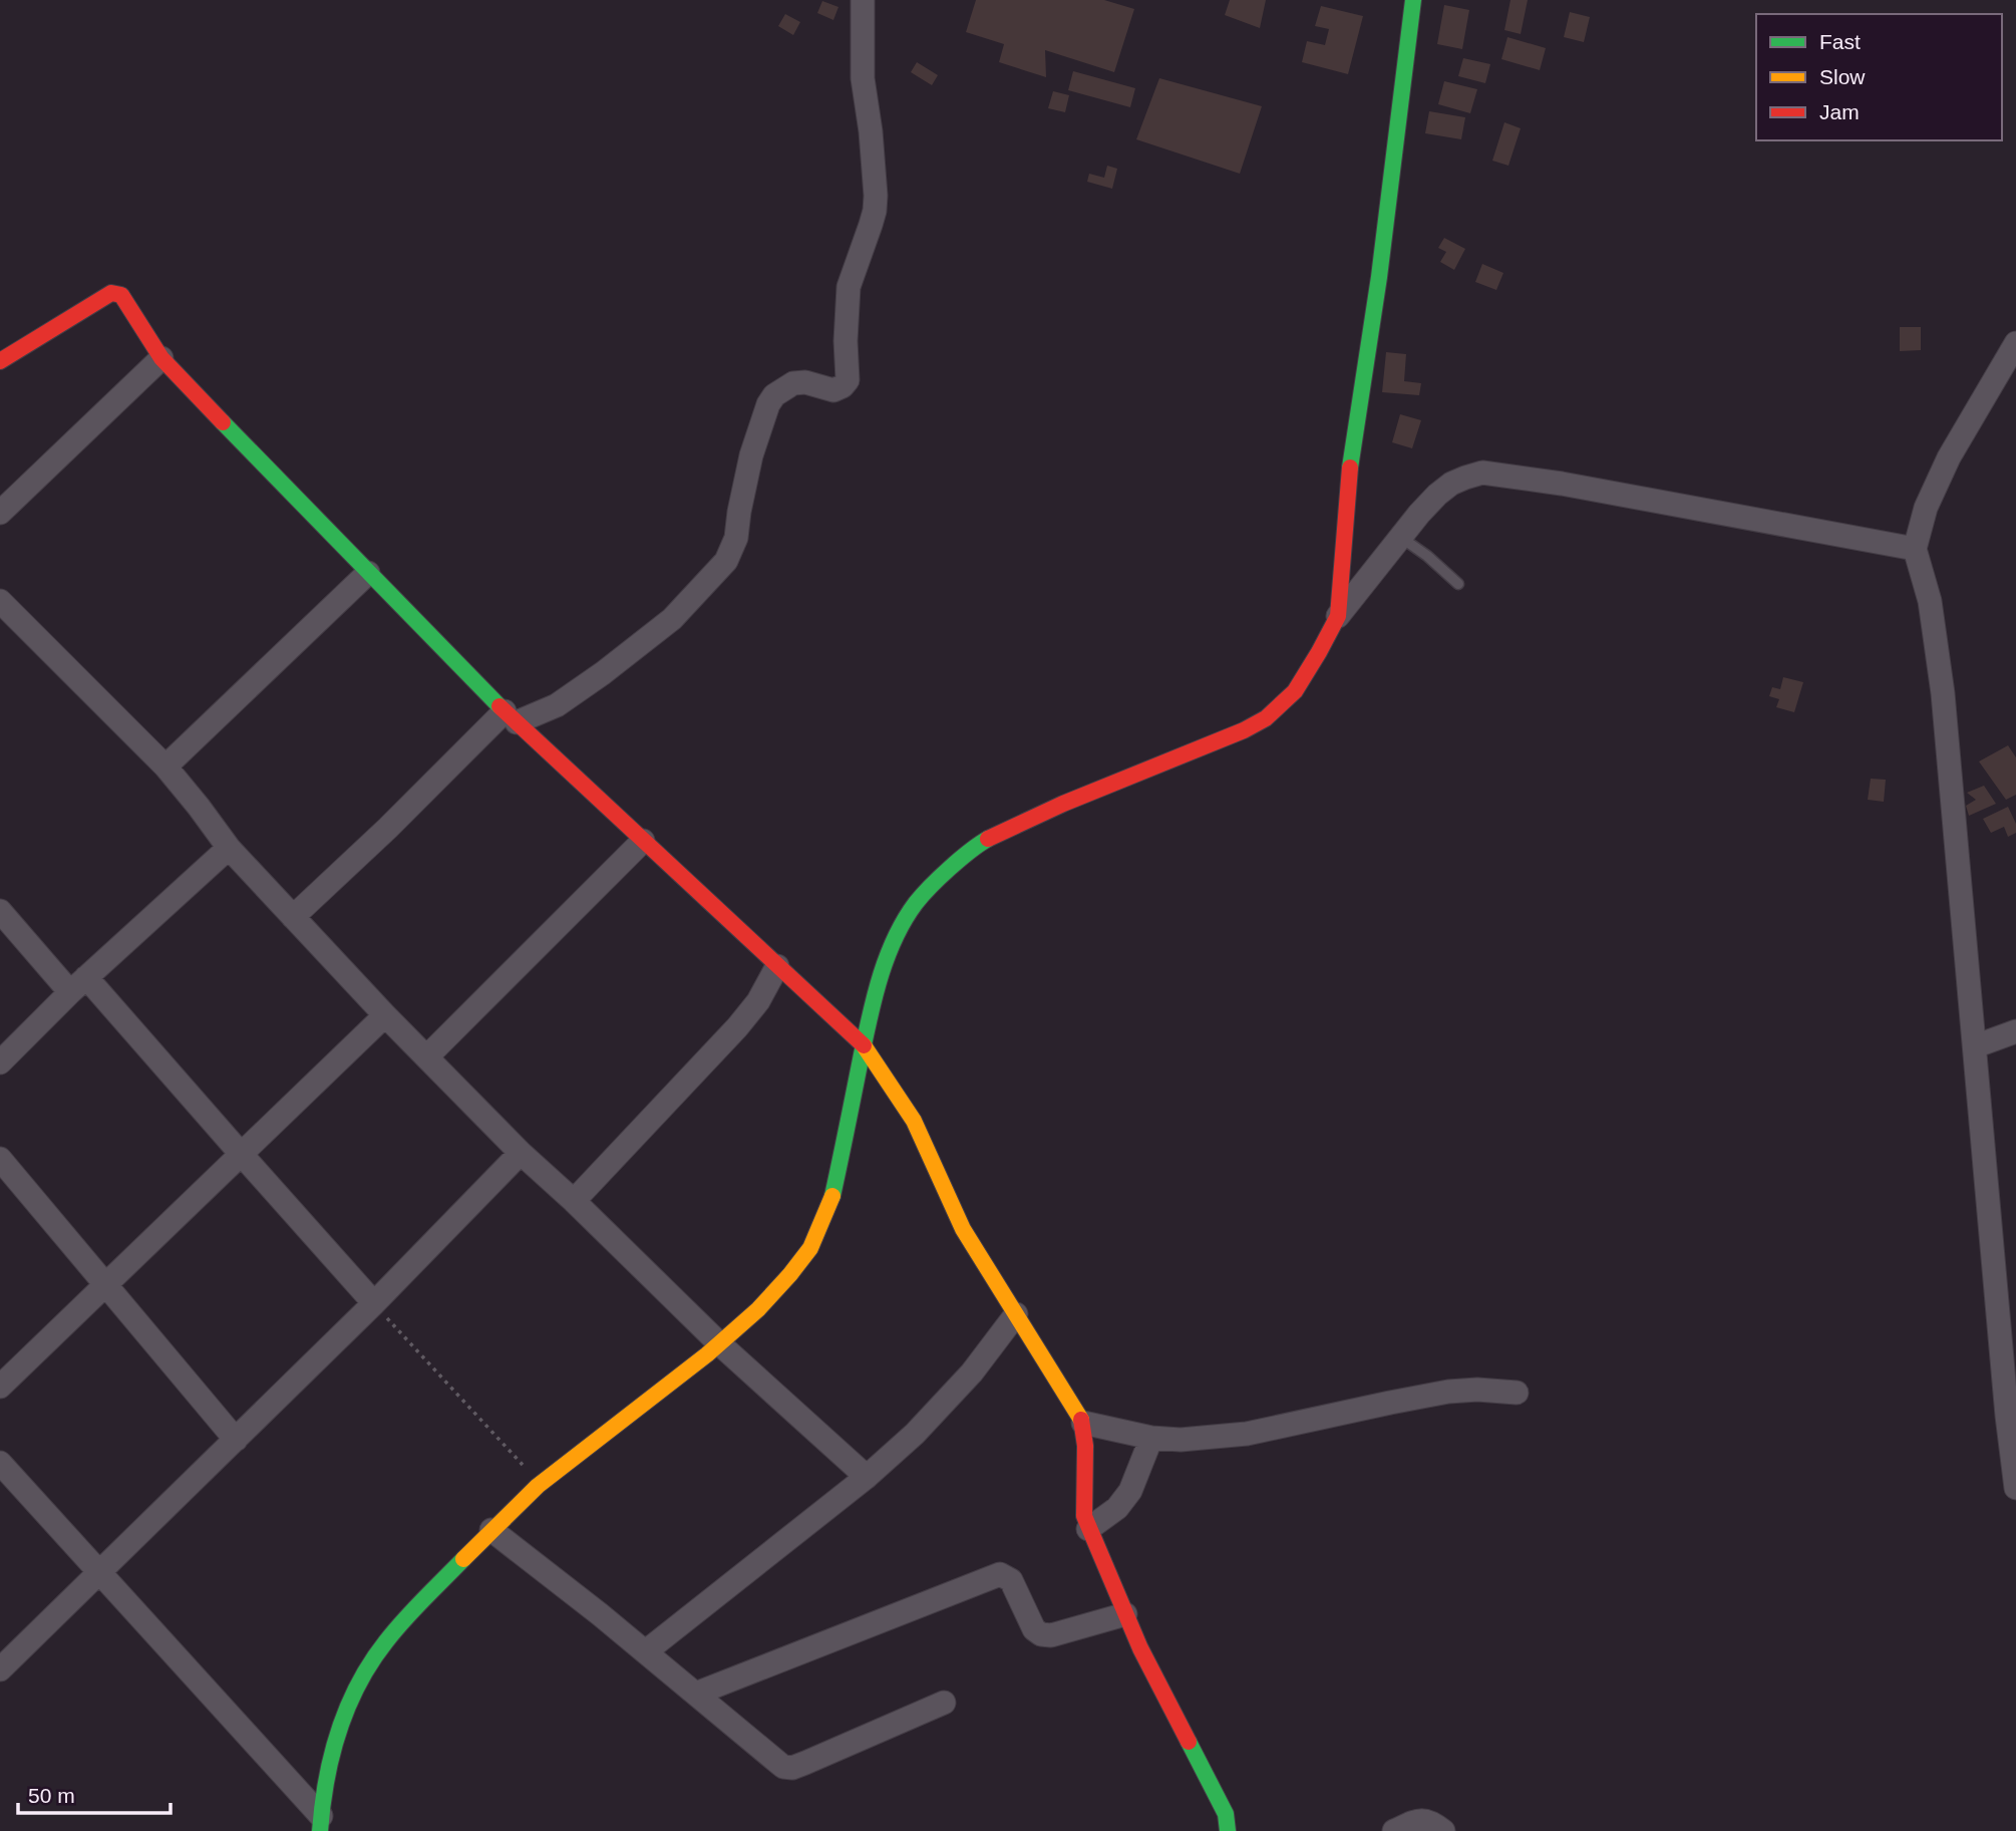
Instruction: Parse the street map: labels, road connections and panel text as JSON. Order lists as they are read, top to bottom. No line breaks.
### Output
{"legend":["Fast","Slow","Jam"],"scale_bar":"50 m"}
